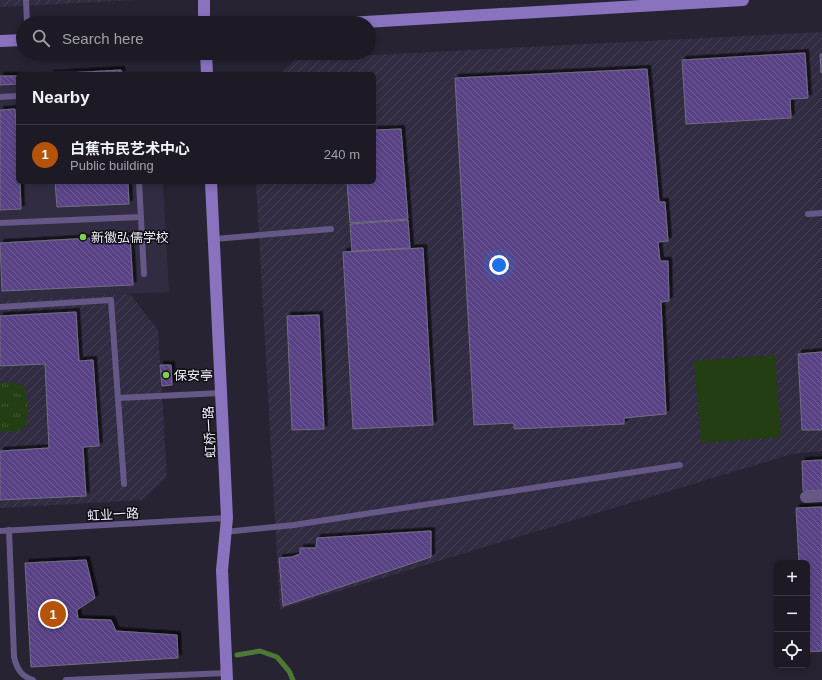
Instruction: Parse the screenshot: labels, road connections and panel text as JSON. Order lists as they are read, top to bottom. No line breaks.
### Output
{"streets":{"street":["虹桥一路"],"lane":["虹业一路"]},"crossings":[["虹桥一路","虹业一路"]],"places":["新徽弘儒学校","保安亭"],"page":{"search":"Search here","heading":"Nearby","list":[{"mark":"1","name":"白蕉市民艺术中心","note":"Public building","value":"240 m"}],"map_buttons":["+","−"],"pins":"1"}}
